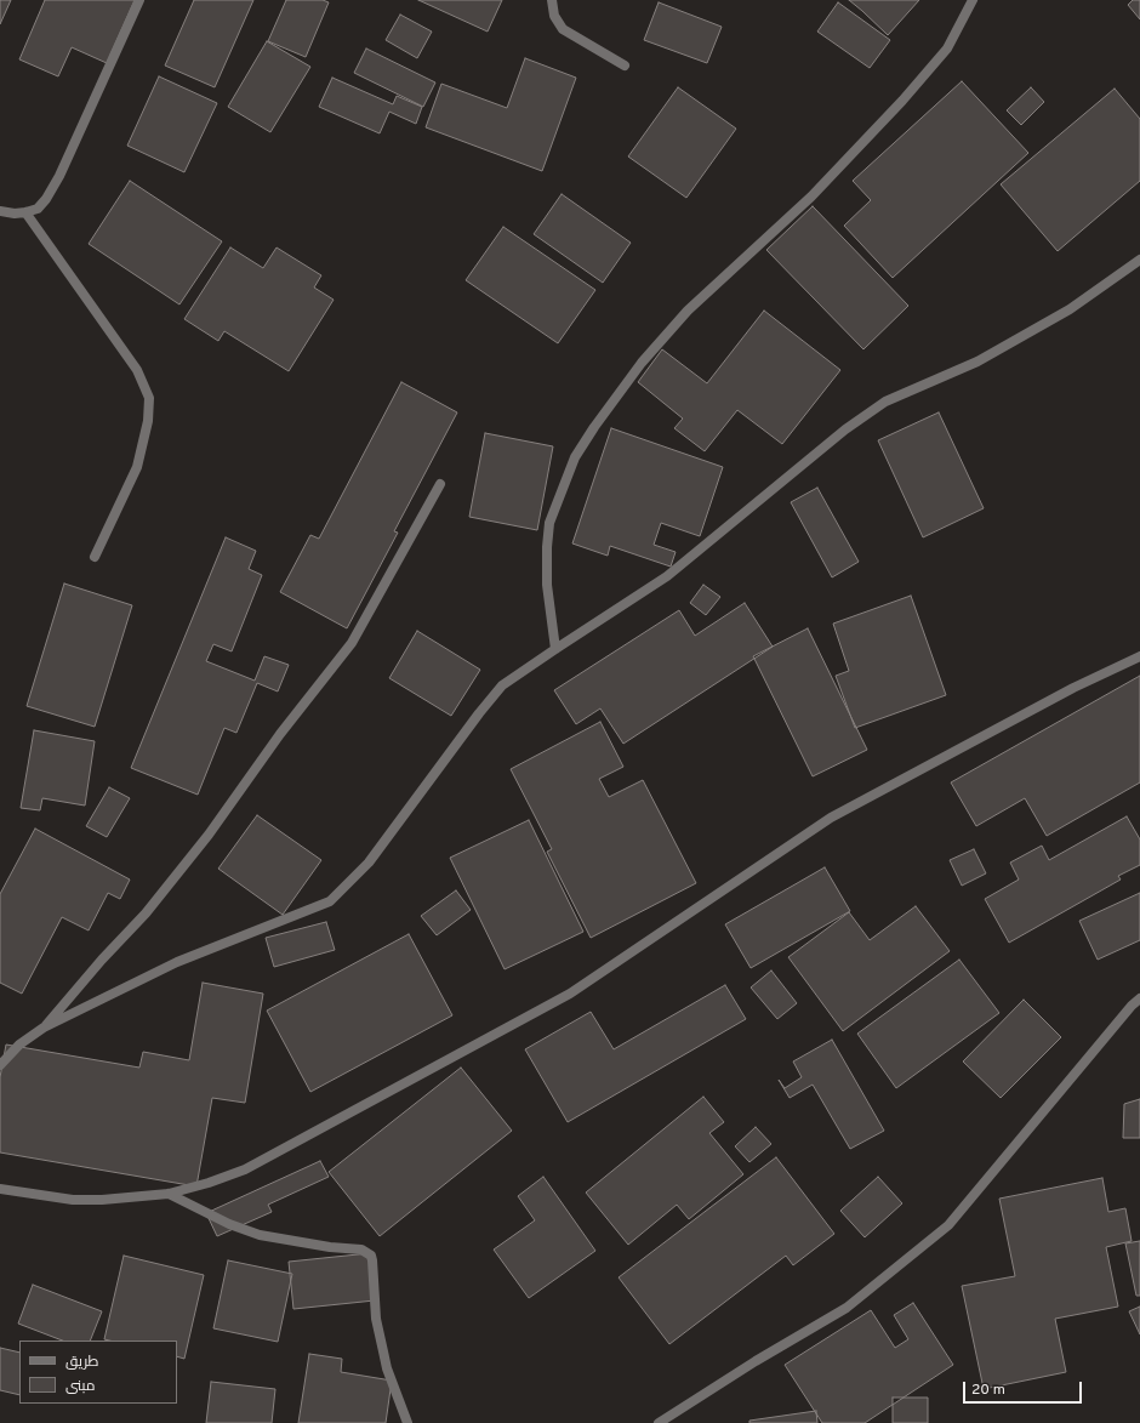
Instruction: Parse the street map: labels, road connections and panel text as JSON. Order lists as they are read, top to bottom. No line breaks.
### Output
{"legend":["طريق","مبنى"],"scale_bar":"20 m"}
